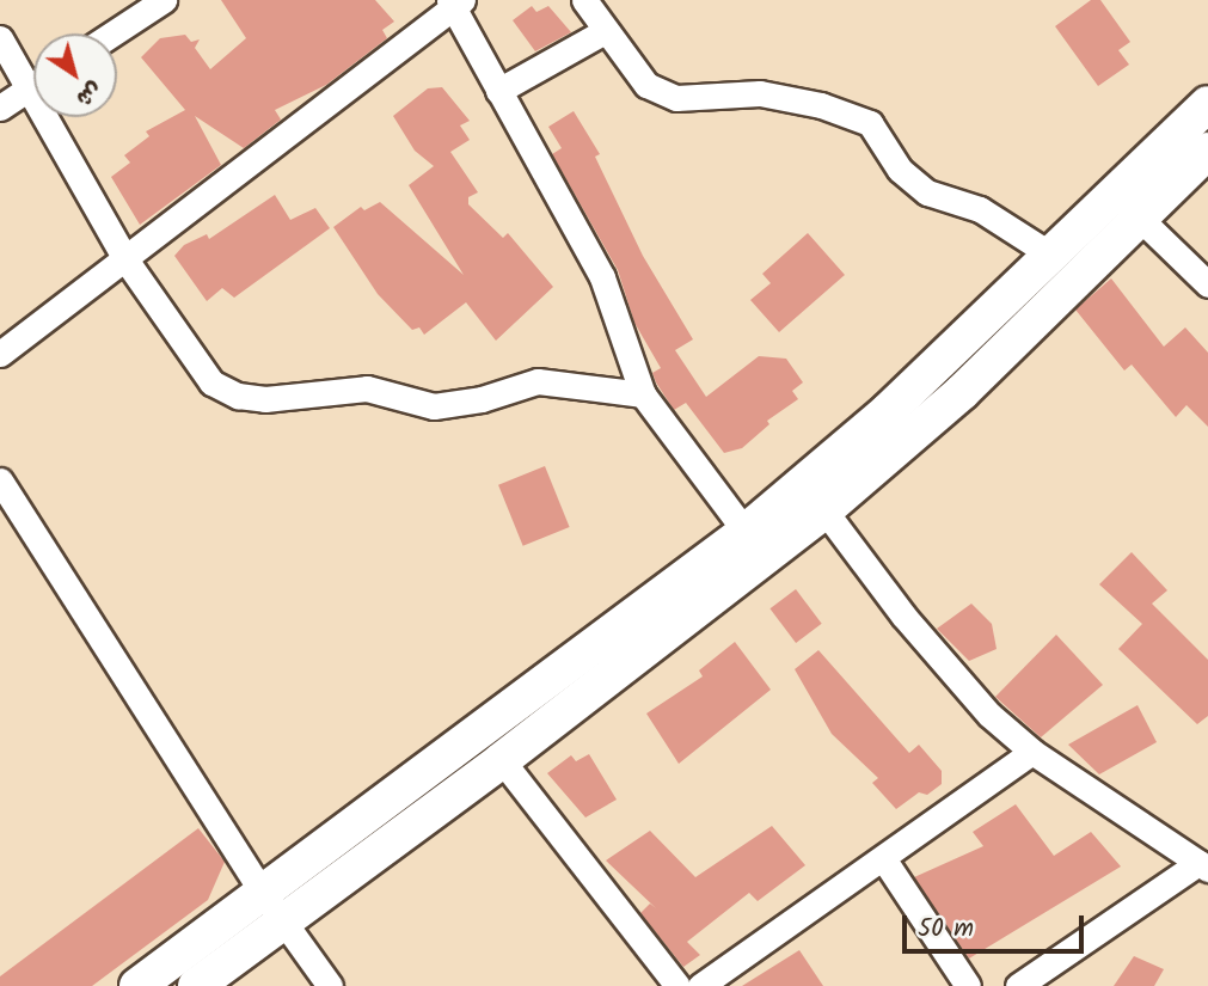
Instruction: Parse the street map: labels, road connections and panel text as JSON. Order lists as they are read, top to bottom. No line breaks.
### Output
{"scale_bar":"50 m","north":"bottom right"}
